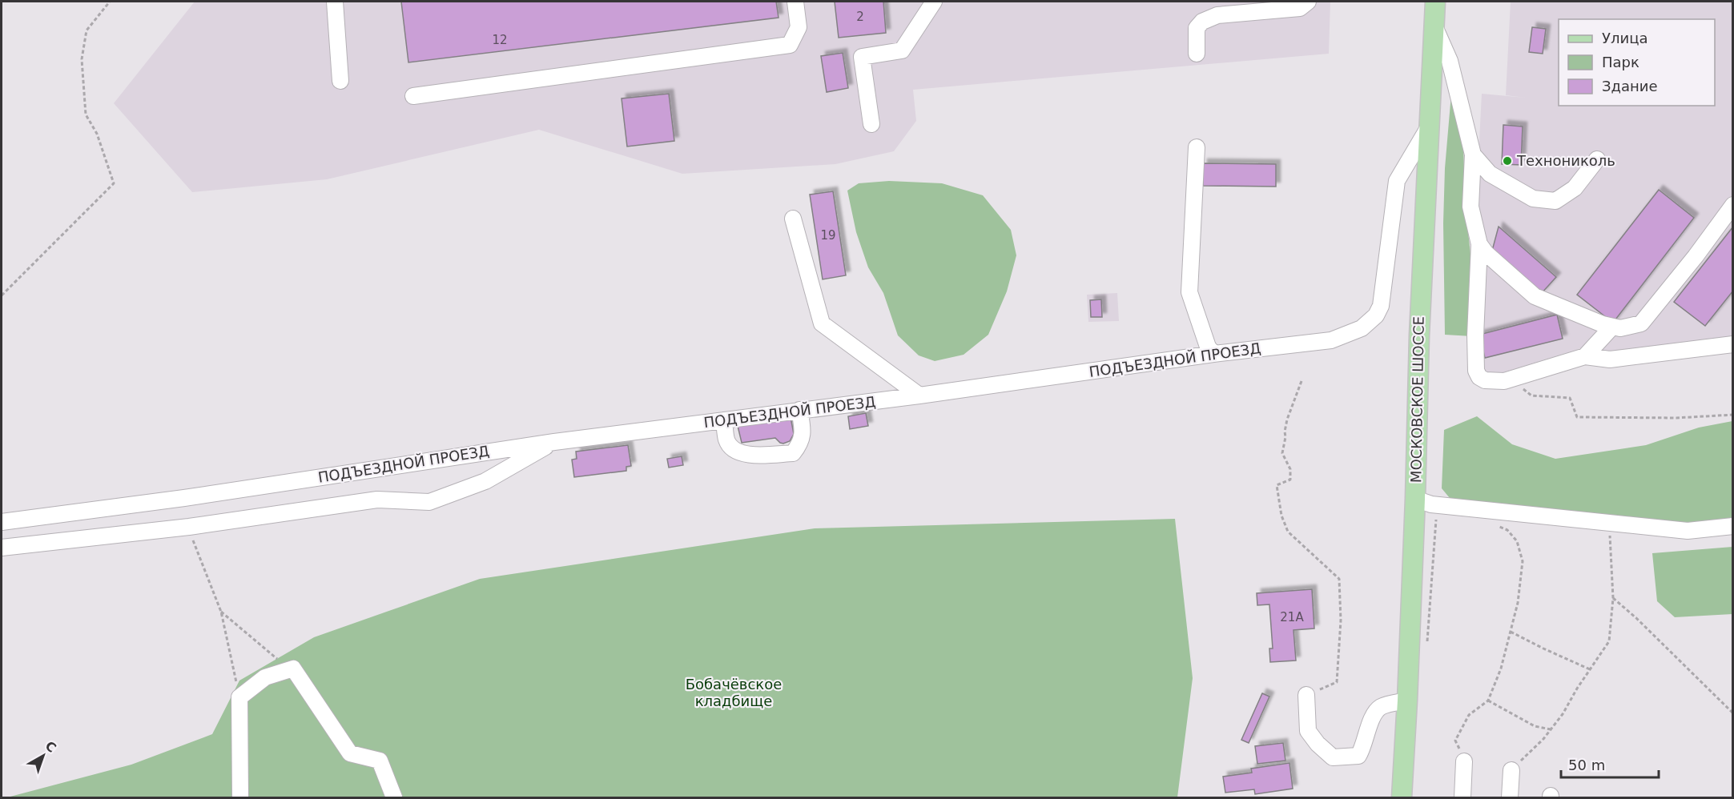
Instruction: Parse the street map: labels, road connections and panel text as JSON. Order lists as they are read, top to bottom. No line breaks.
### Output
{"streets":{"main road":["МОСКОВСКОЕ ШОССЕ"],"street":["ПОДЪЕЗДНОЙ ПРОЕЗД"]},"crossings":[["ПОДЪЕЗДНОЙ ПРОЕЗД","МОСКОВСКОЕ ШОССЕ"]],"parks":["Бобачёвское кладбище"],"places":["Технониколь"],"house_numbers":["2","12","19","21А"],"legend":["Улица","Парк","Здание"],"scale_bar":"50 m","north":"top right"}
